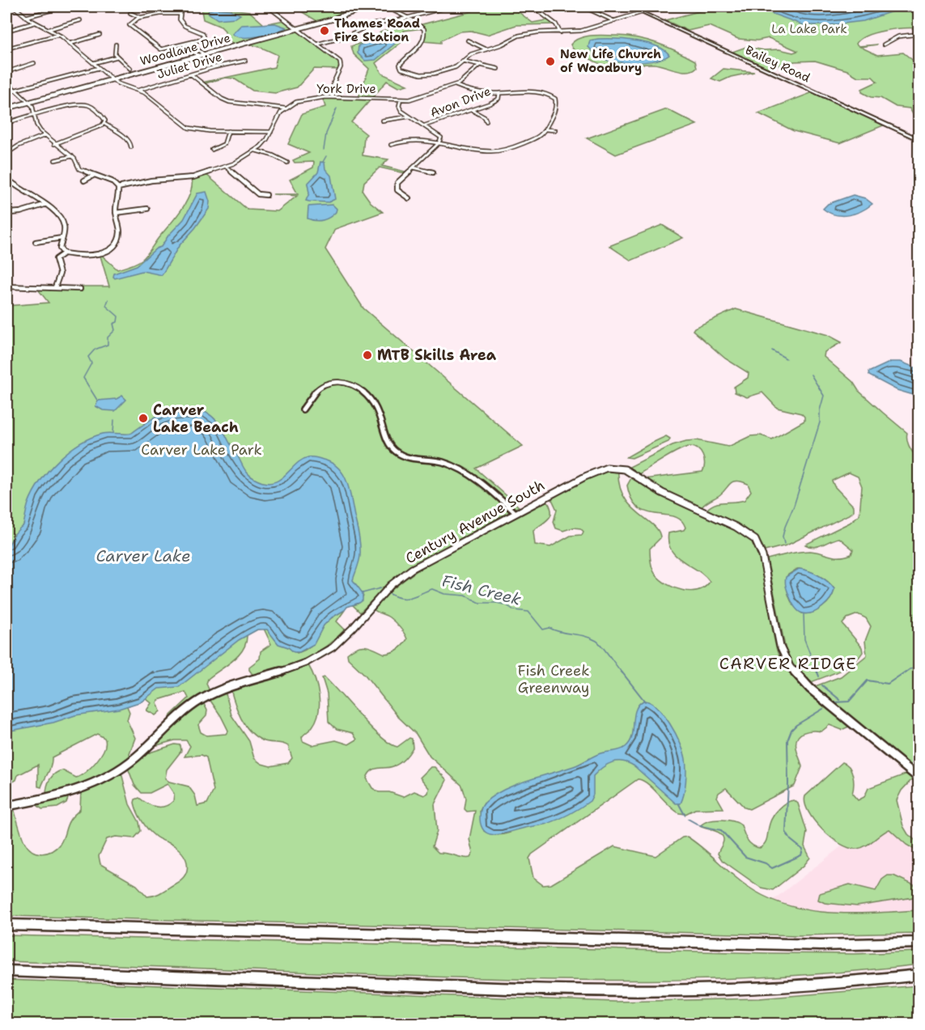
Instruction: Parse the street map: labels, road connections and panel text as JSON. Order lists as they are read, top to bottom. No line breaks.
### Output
{"streets":{"main road":["Bailey Road"],"street":["Woodlane Drive","Juliet Drive","York Drive","Avon Drive","Century Avenue South"]},"districts":["CARVER RIDGE"],"water":["Carver Lake","Fish Creek"],"parks":["La Lake Park","Carver Lake Park","Fish Creek Greenway"],"places":["Thames Road Fire Station","New Life Church of Woodbury","MTB Skills Area","Carver Lake Beach"]}
